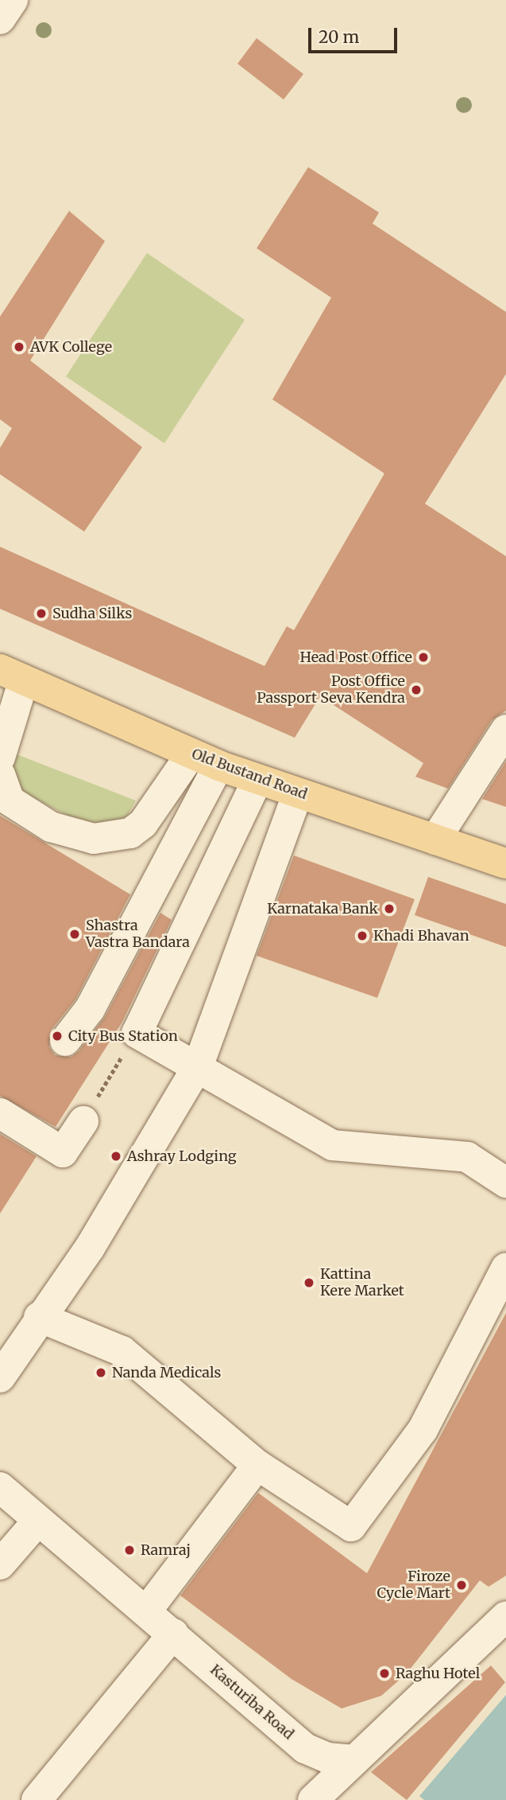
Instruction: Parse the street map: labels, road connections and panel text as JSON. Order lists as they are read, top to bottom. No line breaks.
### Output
{"streets":{"main road":["Old Bustand Road"],"street":["Kasturiba Road"]},"places":["AVK College","Sudha Silks","Head Post Office","Post Office Passport Seva Kendra","Karnataka Bank","Shastra Vastra Bandara","Khadi Bhavan","City Bus Station","Ashray Lodging","Kattina Kere Market","Nanda Medicals","Ramraj","Firoze Cycle Mart","Raghu Hotel"],"scale_bar":"20 m"}
